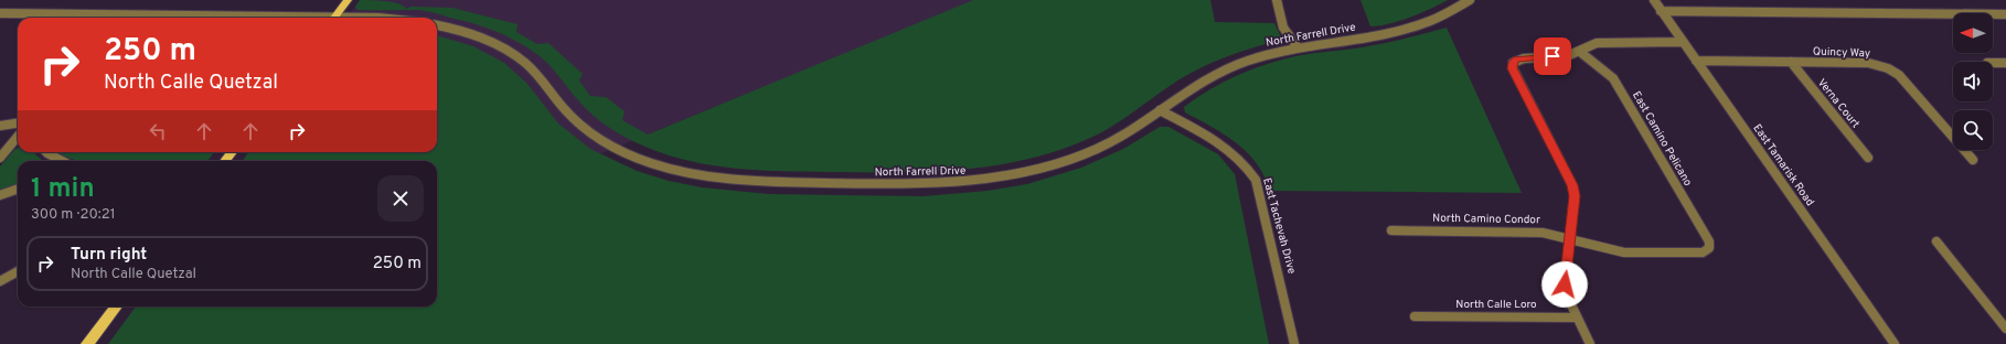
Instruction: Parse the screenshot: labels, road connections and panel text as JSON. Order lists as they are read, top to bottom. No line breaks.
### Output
{"streets":{"street":["North Farrell Drive","Quincy Way","Verna Court","East Camino Pelicano","East Tamarisk Road","North Camino Condor","East Tachevah Drive","North Calle Loro"]},"crossings":[["North Farrell Drive","East Tachevah Drive"],["Quincy Way","Verna Court"],["Quincy Way","East Tamarisk Road"],["East Camino Pelicano","North Camino Condor"]],"north":"left","page":{"turn":["250 m","North Calle Quetzal"],"heading":["1 min","300 m · 20:21"],"list":[{"name":"Turn right","note":"North Calle Quetzal","value":"250 m"}]}}
